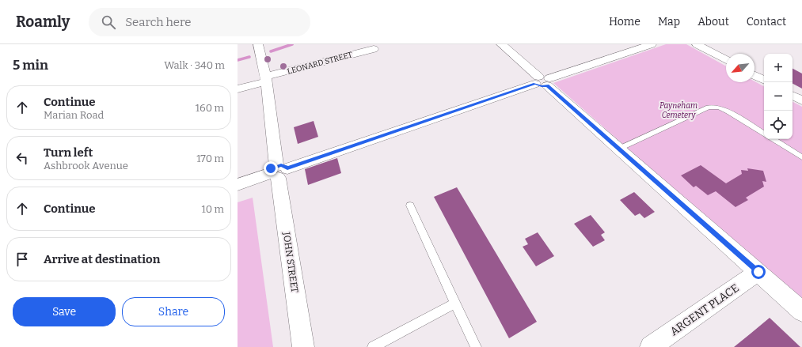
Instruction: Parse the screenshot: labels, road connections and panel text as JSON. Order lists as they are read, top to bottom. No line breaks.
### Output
{"streets":{"street":["LEONARD STREET","JOHN STREET","ARGENT PLACE"]},"crossings":[["LEONARD STREET","JOHN STREET"]],"parks":["Payneham Cemetery"],"north":"bottom left","page":{"header":"Roamly","search":"Search here","nav":["Home","Map","About","Contact"],"heading":["5 min","Walk · 340 m"],"map_buttons":["+","−"],"list":[["Continue","Marian Road","160 m"],["Turn left","Ashbrook Avenue","170 m"],["Continue","10 m"],"Arrive at destination"],"buttons":["Save","Share"]}}
